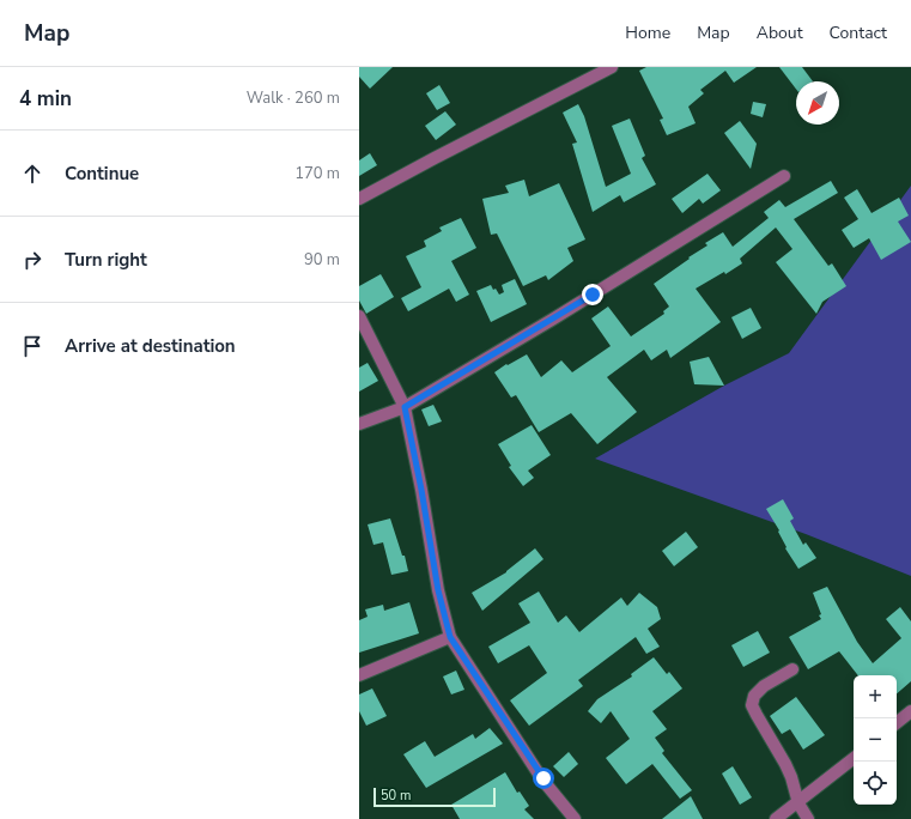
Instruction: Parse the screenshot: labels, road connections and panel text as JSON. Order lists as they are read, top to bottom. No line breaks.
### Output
{"scale_bar":"50 m","north":"bottom left","page":{"header":"Map","nav":["Home","Map","About","Contact"],"heading":["4 min","Walk · 260 m"],"list":[["Continue","170 m"],["Turn right","90 m"],"Arrive at destination"],"map_buttons":["+","−"],"scale":"50 m"}}
